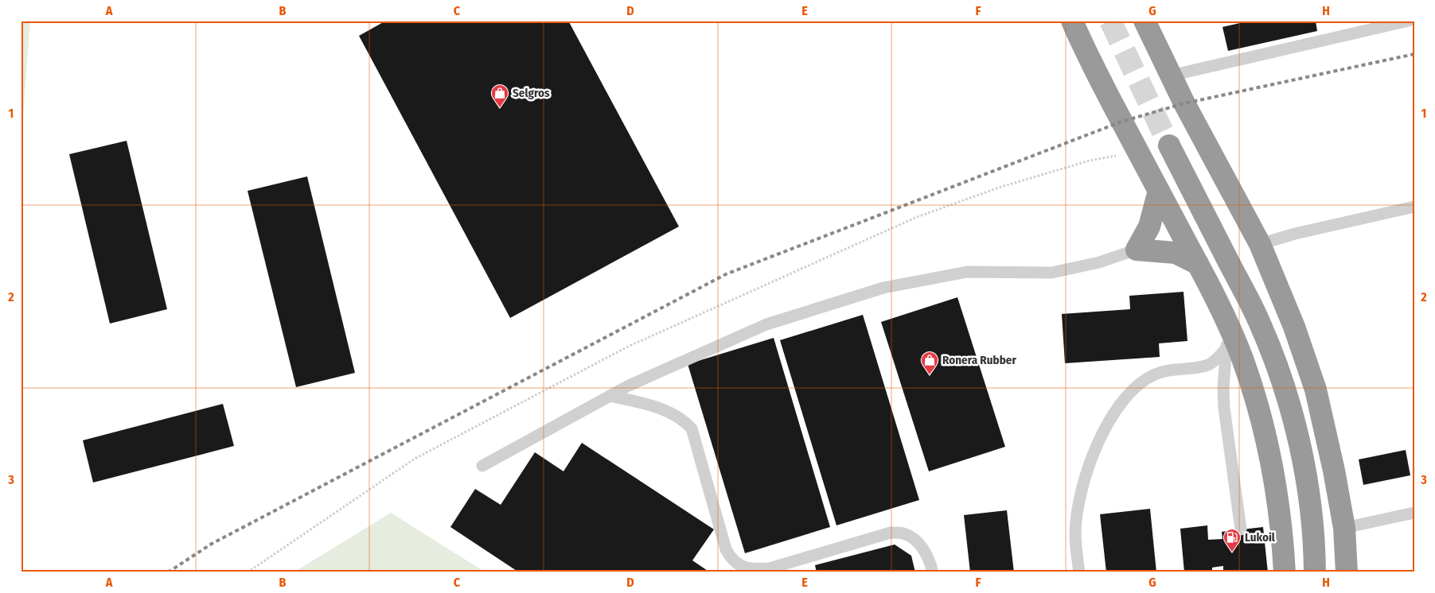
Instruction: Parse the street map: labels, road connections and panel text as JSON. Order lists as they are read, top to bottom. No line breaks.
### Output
{"places":{"shop":["Selgros","Ronera Rubber"],"fuel station":["Lukoil"]},"grid":{"columns":["A","B","C","D","E","F","G","H"],"rows":["1","2","3"]}}
